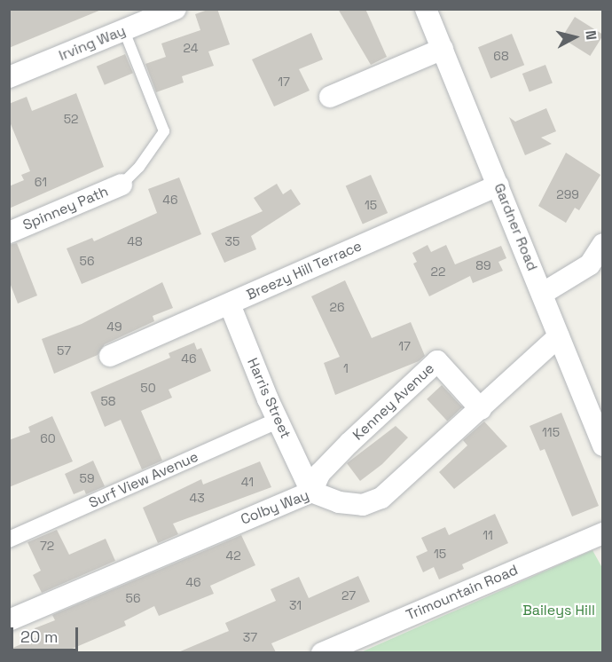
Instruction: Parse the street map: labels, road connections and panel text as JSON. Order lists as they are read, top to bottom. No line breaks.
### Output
{"streets":{"street":["Irving Way","Spinney Path","Gardner Road","Breezy Hill Terrace","Harris Street","Kenney Avenue","Surf View Avenue","Colby Way","Trimountain Road"]},"crossings":[["Gardner Road","Breezy Hill Terrace"],["Gardner Road","Colby Way"],["Breezy Hill Terrace","Harris Street"],["Harris Street","Kenney Avenue"],["Harris Street","Surf View Avenue"],["Harris Street","Colby Way"],["Kenney Avenue","Colby Way"]],"parks":["Baileys Hill"],"house_numbers":["24","68","17","52","61","299","46","15","48","35","56","89","22","26","49","17","57","46","1","50","58","115","60","59","41","43","11","72","15","42","46","27","56","31","37"],"scale_bar":"20 m","north":"right"}
